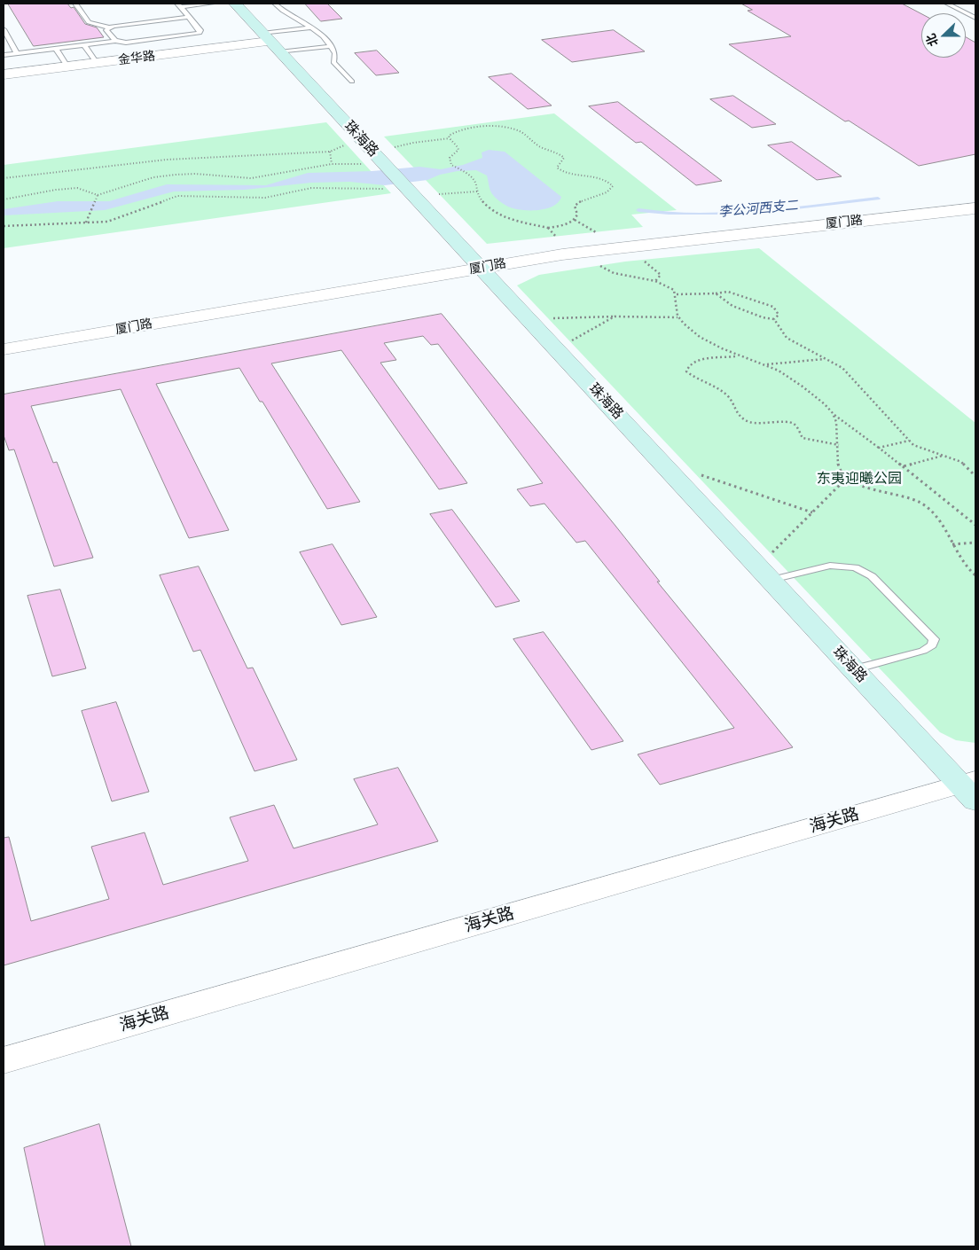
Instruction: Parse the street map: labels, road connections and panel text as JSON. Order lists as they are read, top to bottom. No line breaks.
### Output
{"streets":{"main road":["珠海路"],"street":["金华路","厦门路","海关路"]},"crossings":[["金华路","珠海路"],["珠海路","厦门路"],["珠海路","海关路"]],"water":["李公河西支二"],"parks":["东夷迎曦公园"],"north":"left"}
